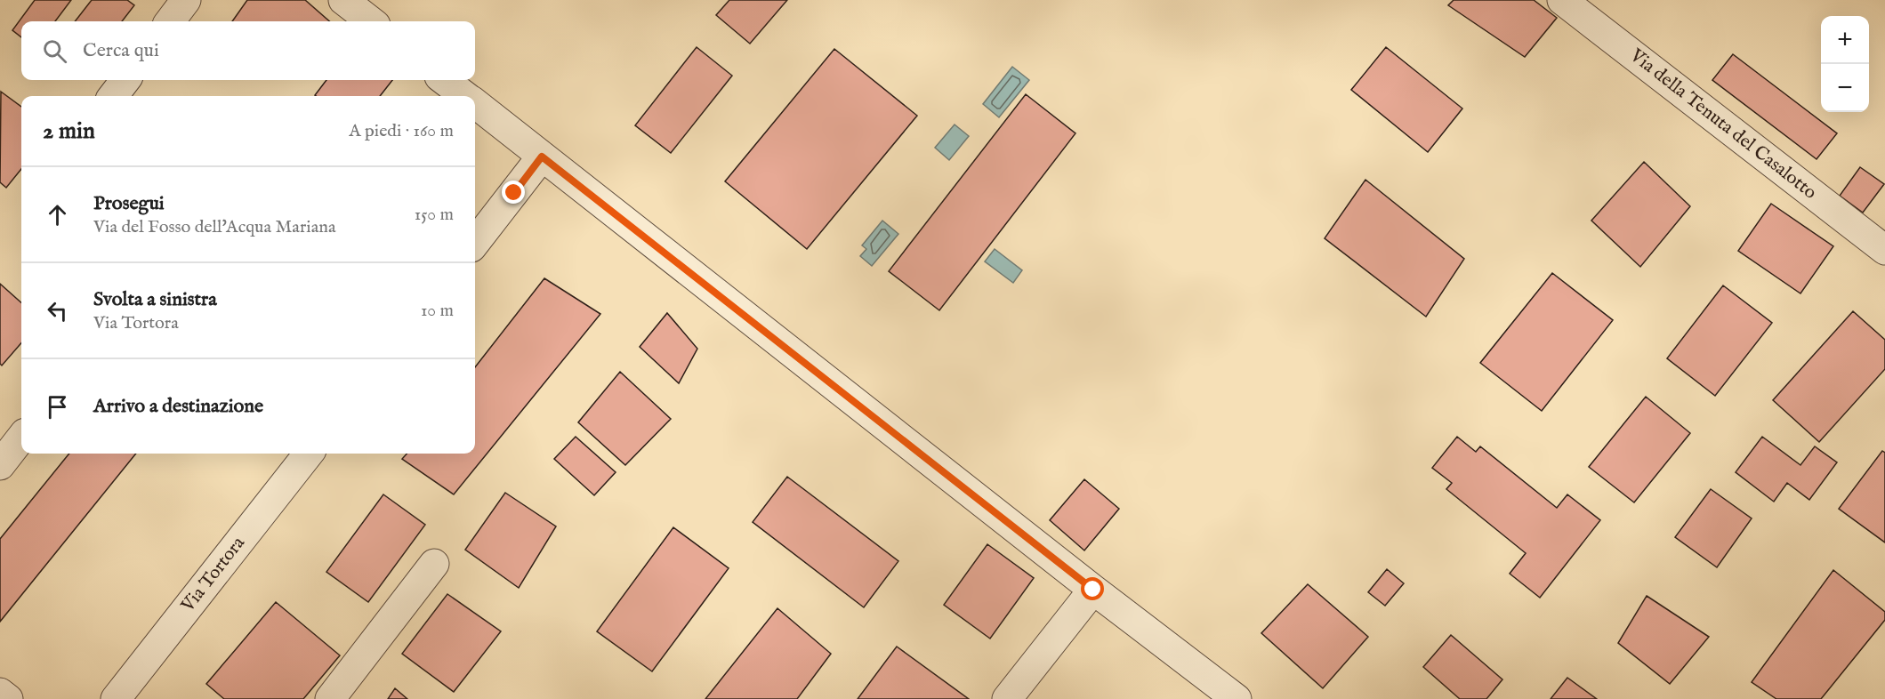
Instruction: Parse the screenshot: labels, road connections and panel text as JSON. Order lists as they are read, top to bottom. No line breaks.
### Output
{"streets":{"street":["Via della Tenuta del Casalotto","Via Tortora"]},"page":{"map_buttons":["+","−"],"search":"Cerca qui","heading":["2 min","A piedi · 160 m"],"list":[["Prosegui","Via del Fosso dell'Acqua Mariana","150 m"],["Svolta a sinistra","Via Tortora","10 m"],"Arrivo a destinazione"]}}
